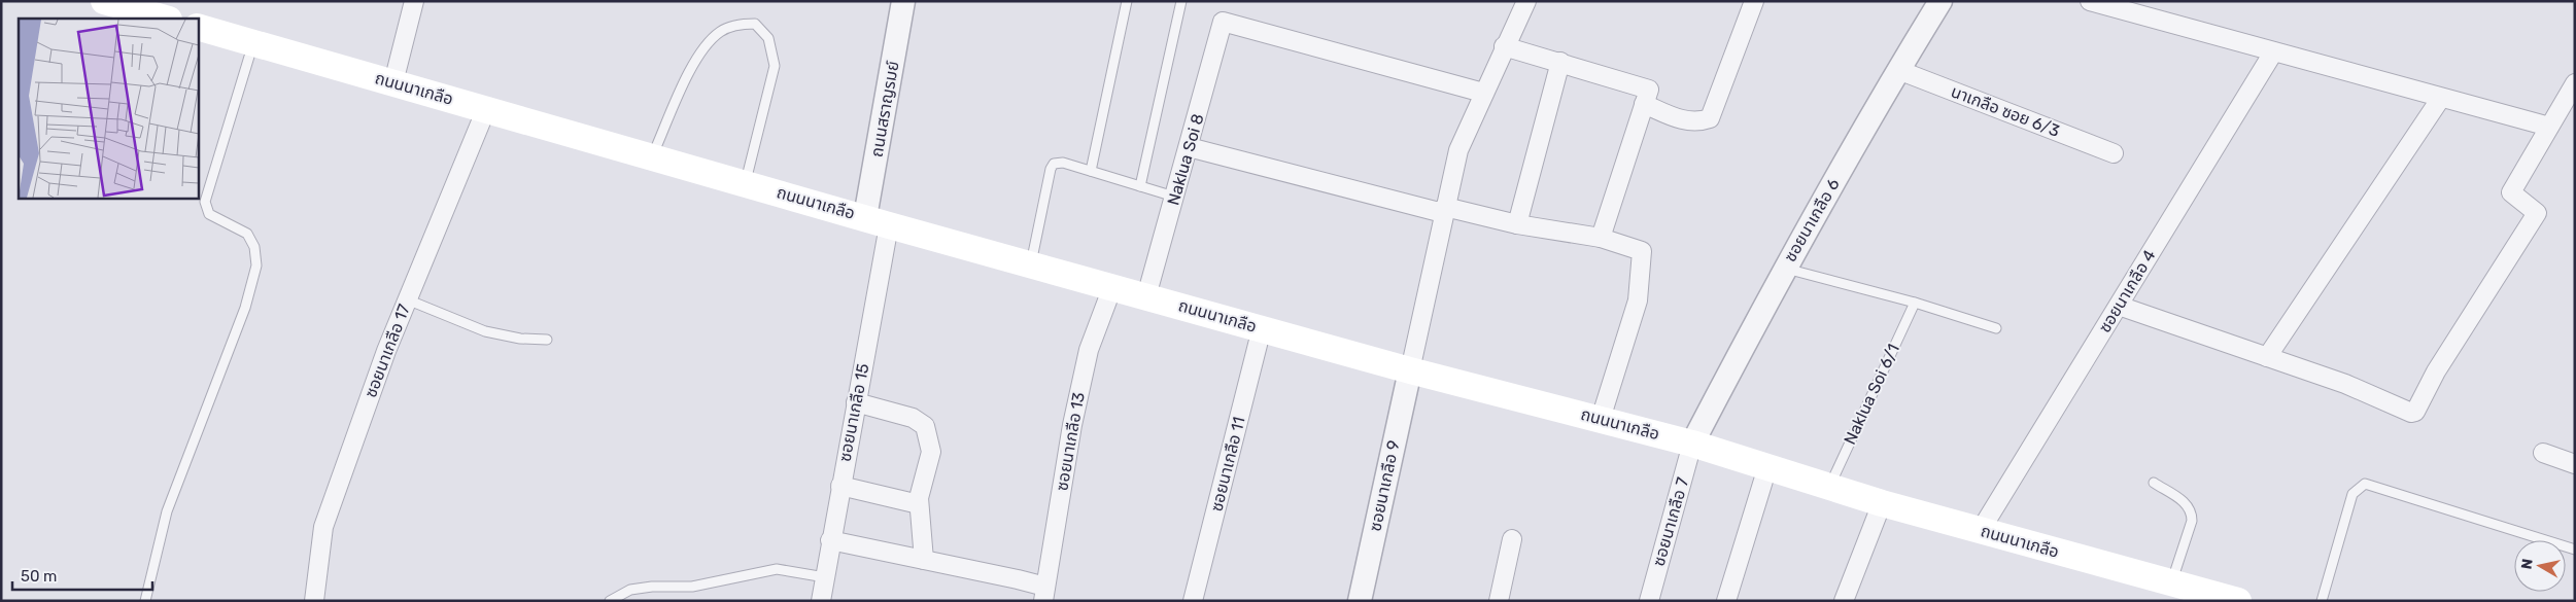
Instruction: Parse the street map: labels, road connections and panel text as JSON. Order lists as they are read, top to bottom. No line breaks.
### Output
{"streets":{"main road":["ถนนนาเกลือ"],"street":["ถนนสราญรมย์","นาเกลือ ซอย 6/3","Naklua Soi 8","ซอยนาเกลือ 6","ซอยนาเกลือ 4","ซอยนาเกลือ 17","ซอยนาเกลือ 15","ซอยนาเกลือ 13","ซอยนาเกลือ 11","ซอยนาเกลือ 9","ซอยนาเกลือ 7"],"lane":["Naklua Soi 6/1"]},"crossings":[["ถนนนาเกลือ","ถนนสราญรมย์"],["ถนนนาเกลือ","Naklua Soi 8"],["ถนนนาเกลือ","ซอยนาเกลือ 6"],["ถนนนาเกลือ","ซอยนาเกลือ 4"],["ถนนนาเกลือ","ซอยนาเกลือ 17"],["ถนนนาเกลือ","Naklua Soi 6/1"],["ถนนนาเกลือ","ซอยนาเกลือ 15"],["ถนนนาเกลือ","ซอยนาเกลือ 13"],["ถนนนาเกลือ","ซอยนาเกลือ 11"],["ถนนนาเกลือ","ซอยนาเกลือ 9"],["ถนนนาเกลือ","ซอยนาเกลือ 7"],["ถนนสราญรมย์","ซอยนาเกลือ 15"],["นาเกลือ ซอย 6/3","ซอยนาเกลือ 6"],["ซอยนาเกลือ 6","ซอยนาเกลือ 7"]],"scale_bar":"50 m","north":"left"}
